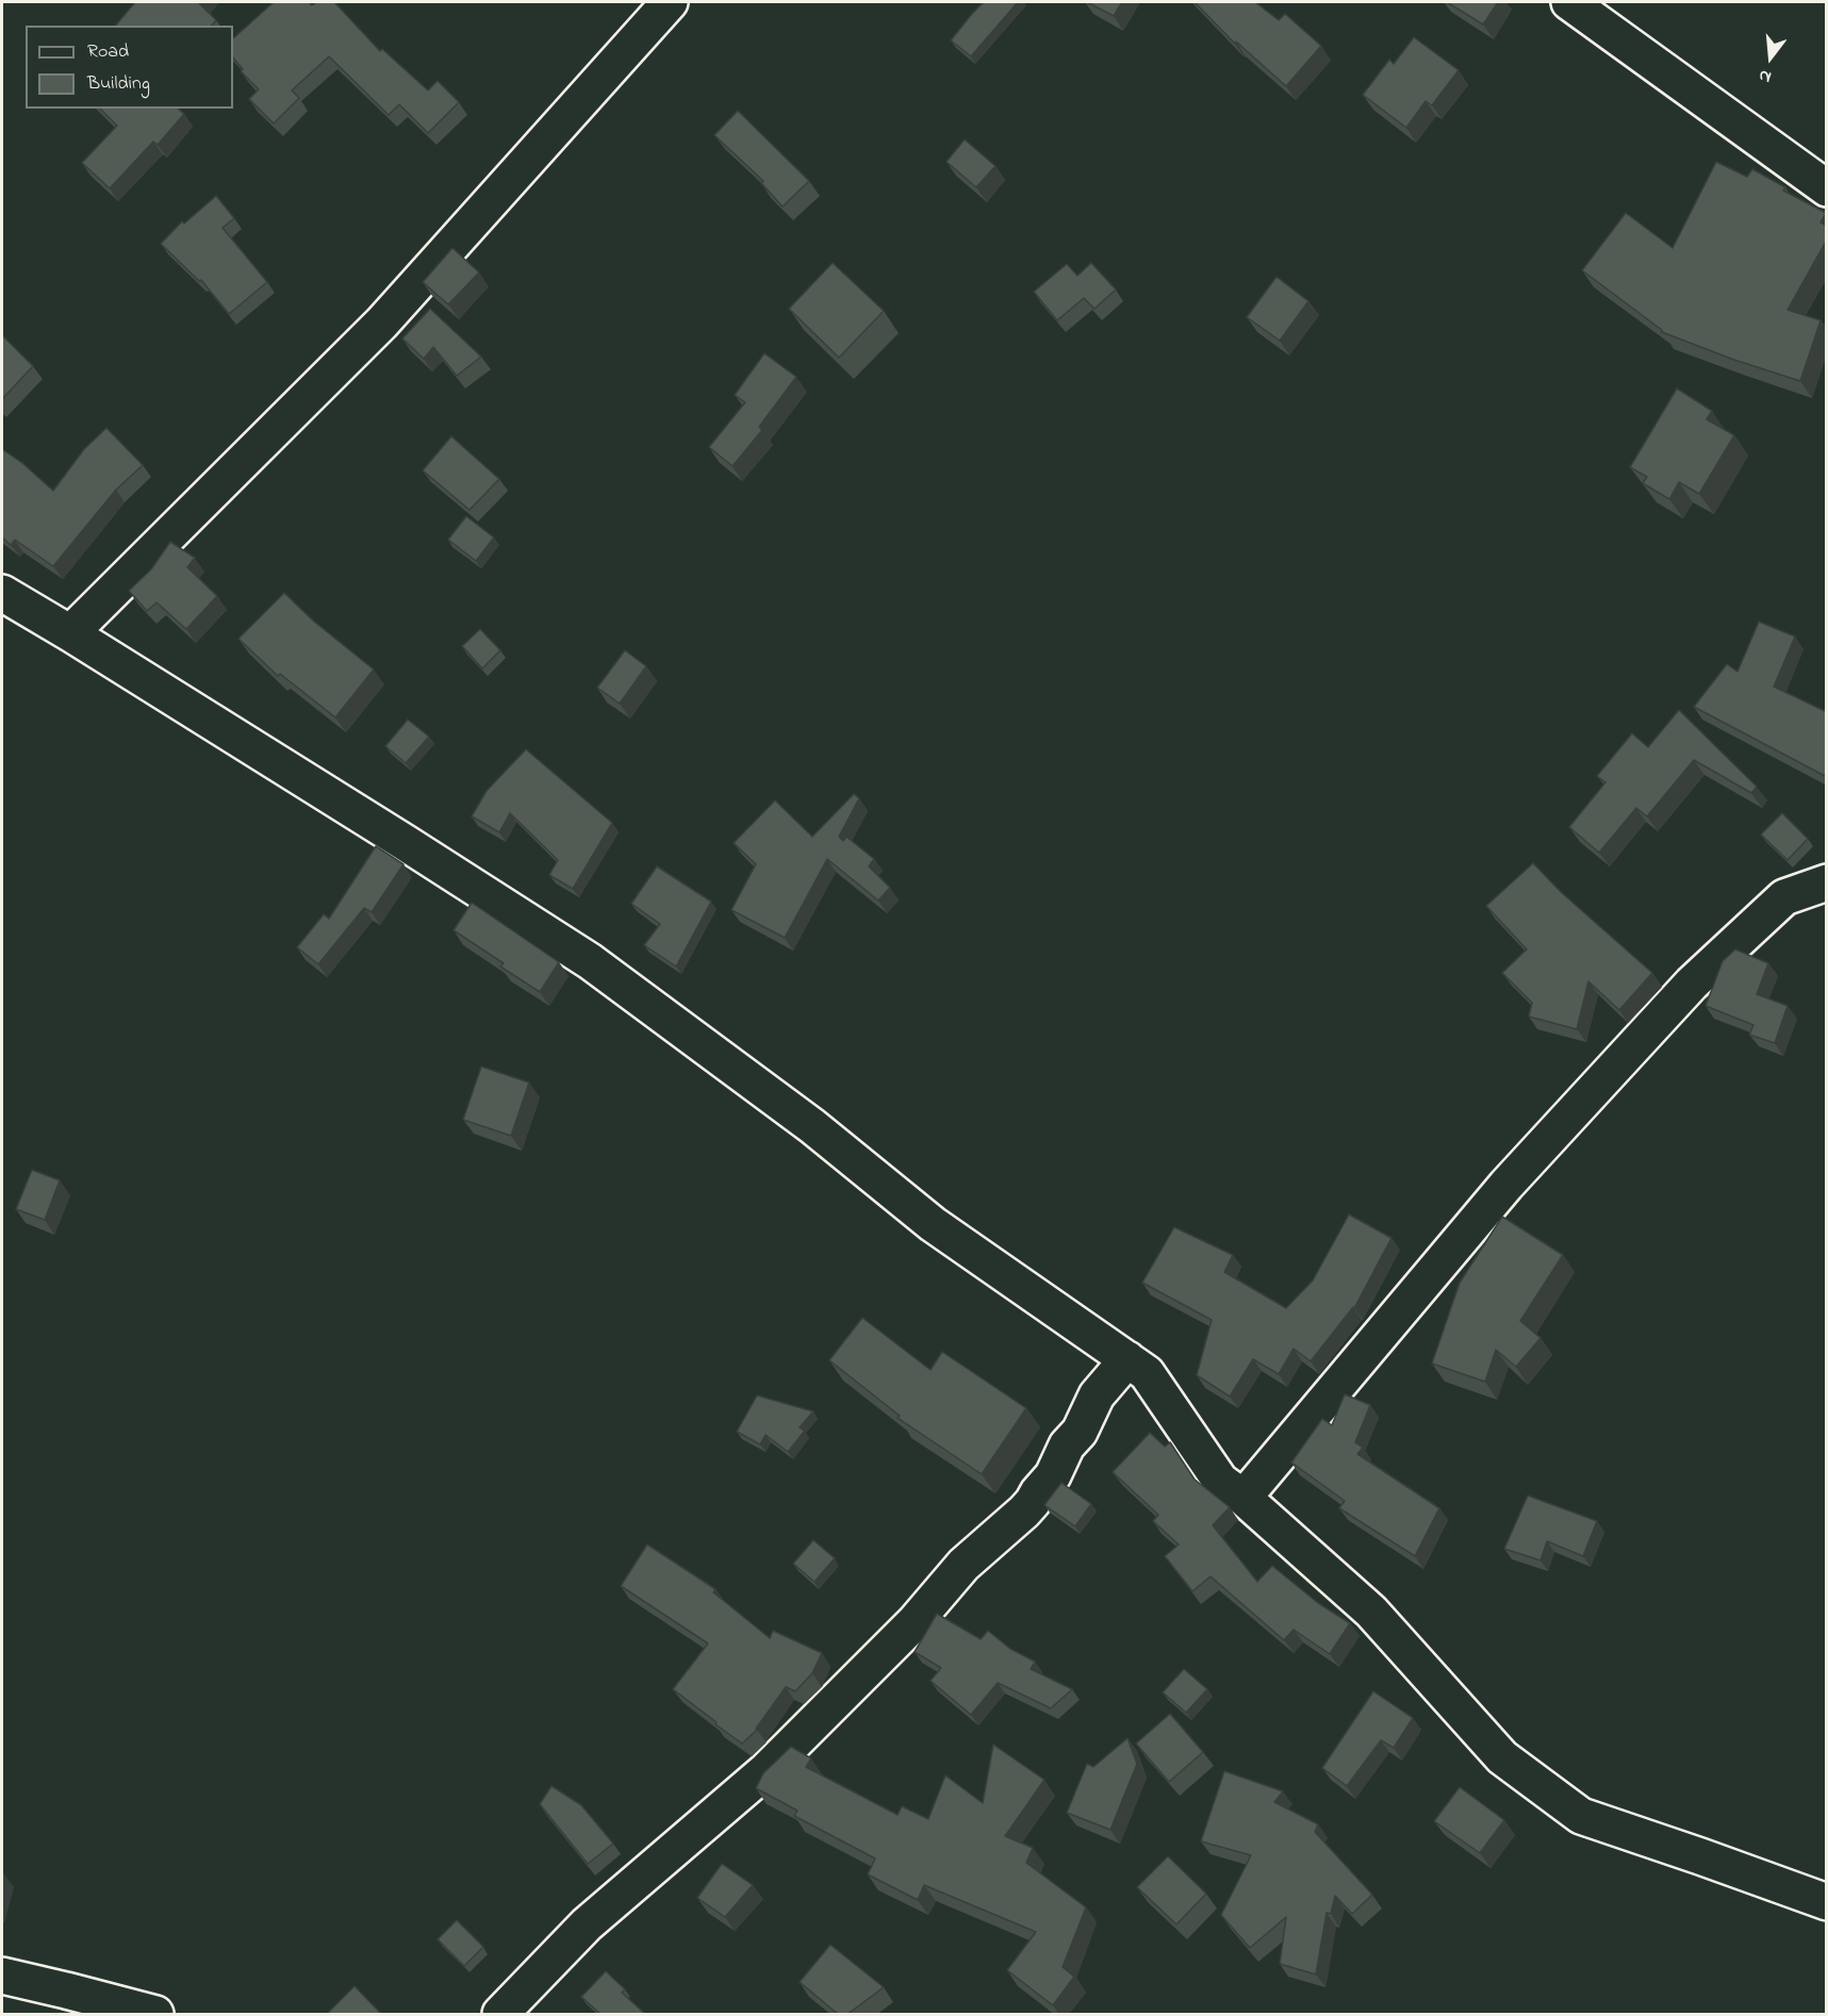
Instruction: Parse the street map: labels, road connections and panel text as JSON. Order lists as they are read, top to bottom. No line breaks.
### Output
{"legend":["Road","Building"],"north":"bottom"}
